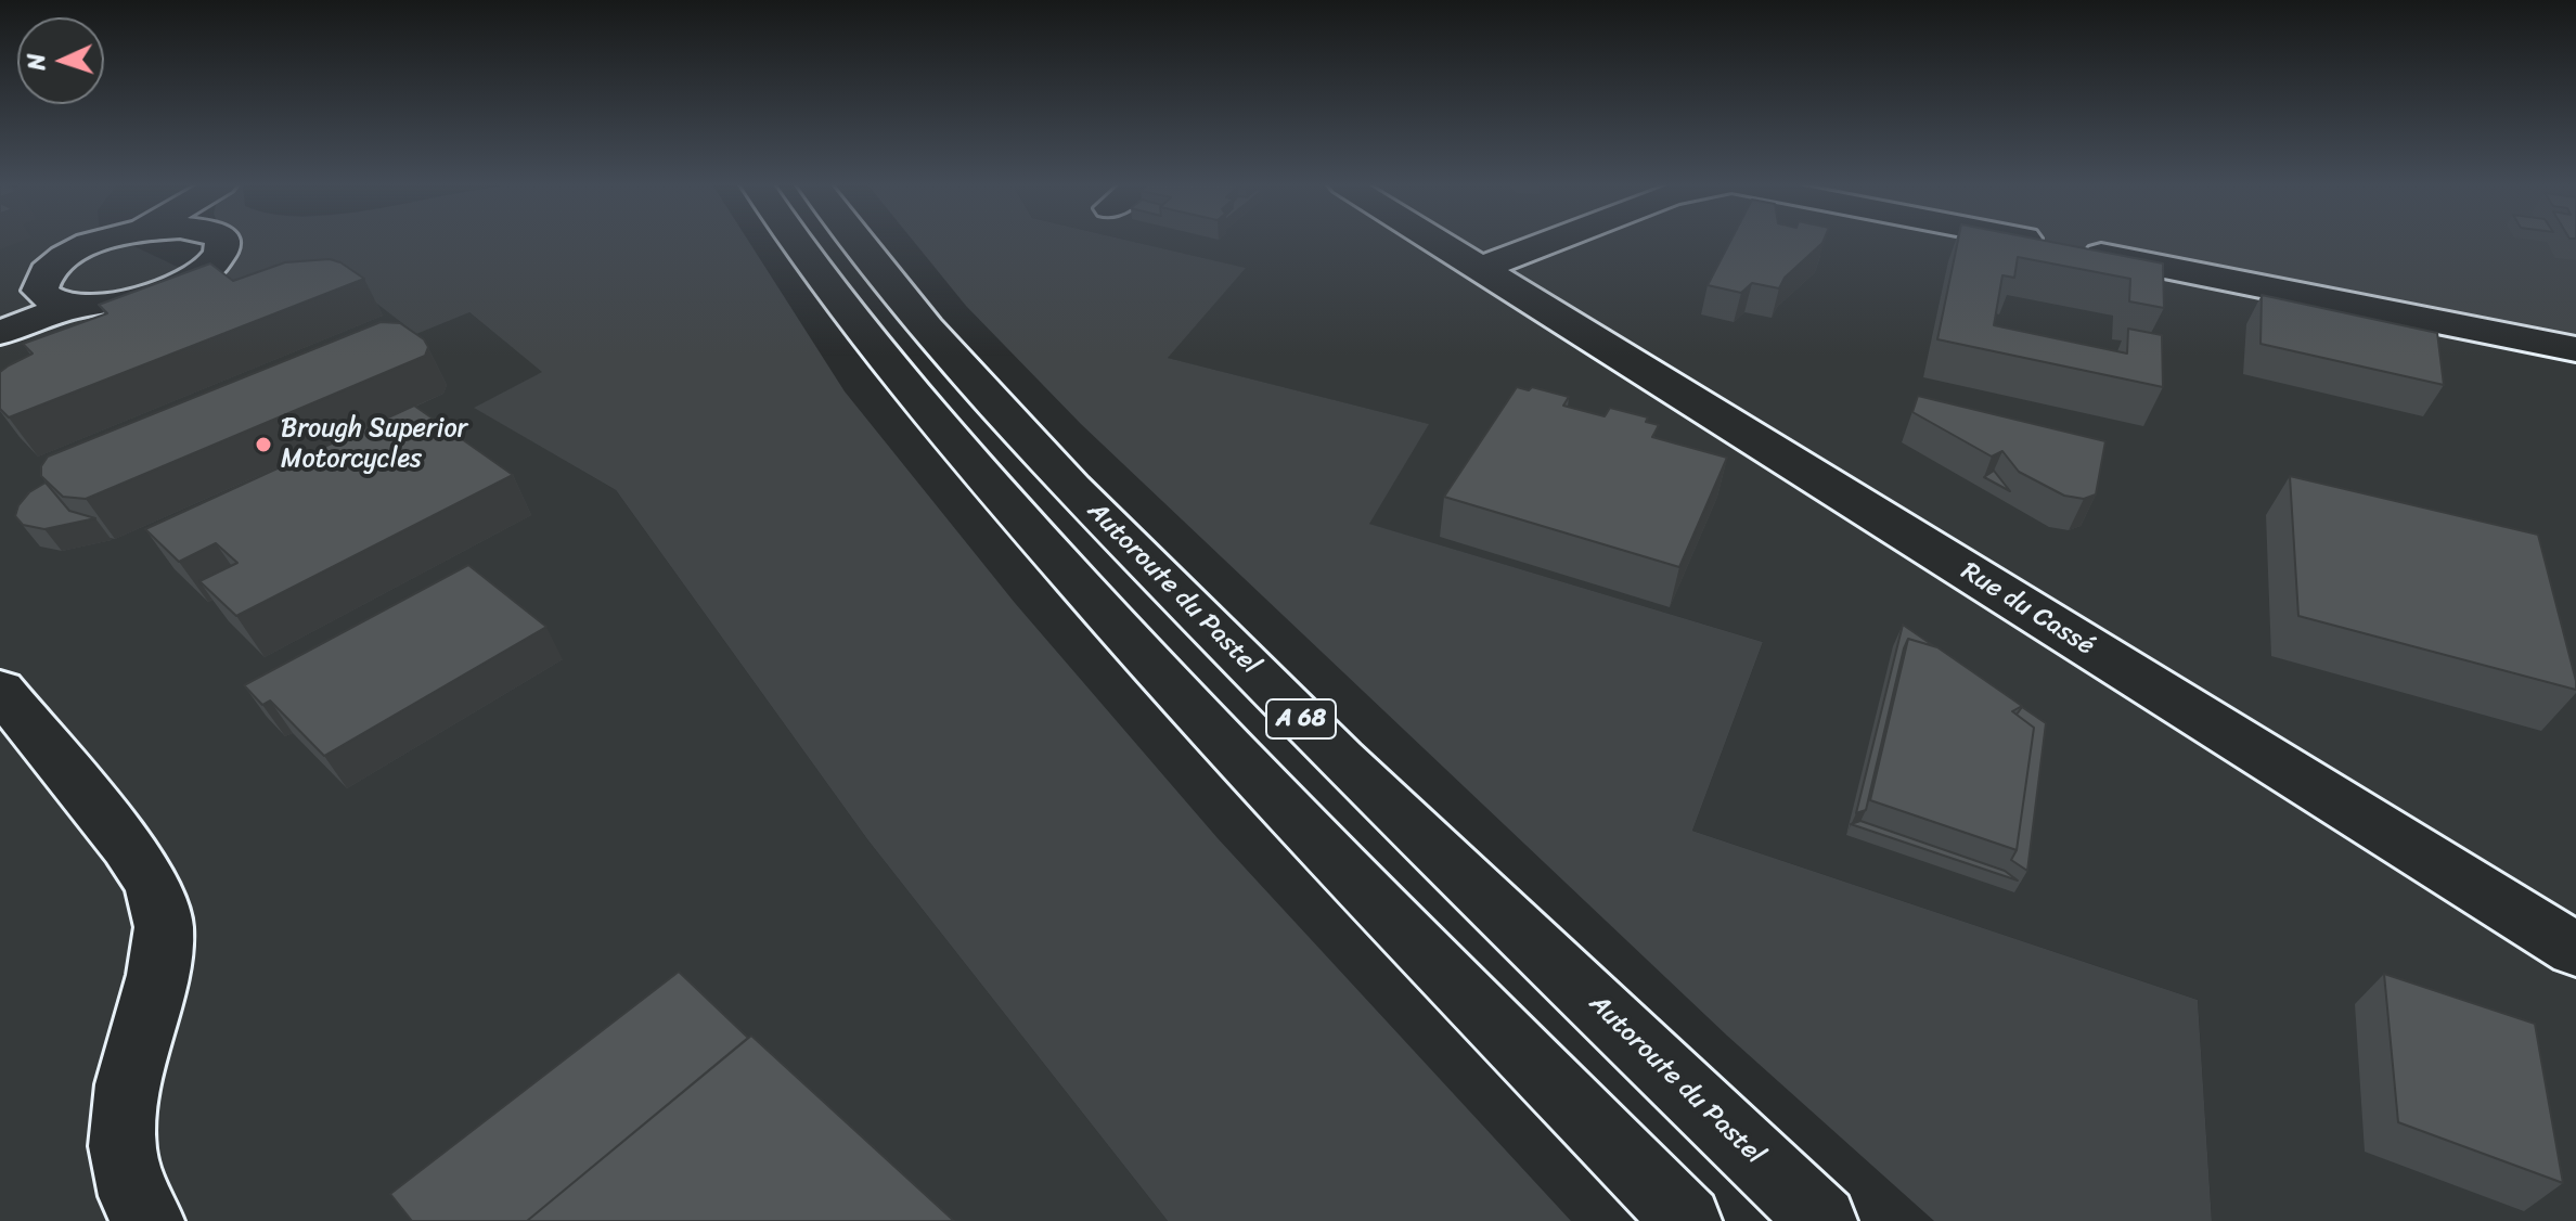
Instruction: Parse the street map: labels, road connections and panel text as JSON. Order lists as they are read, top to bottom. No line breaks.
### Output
{"streets":{"main road":["Autoroute du Pastel","Rue du Cassé","A 68"]},"places":["Brough Superior Motorcycles"],"north":"left"}
